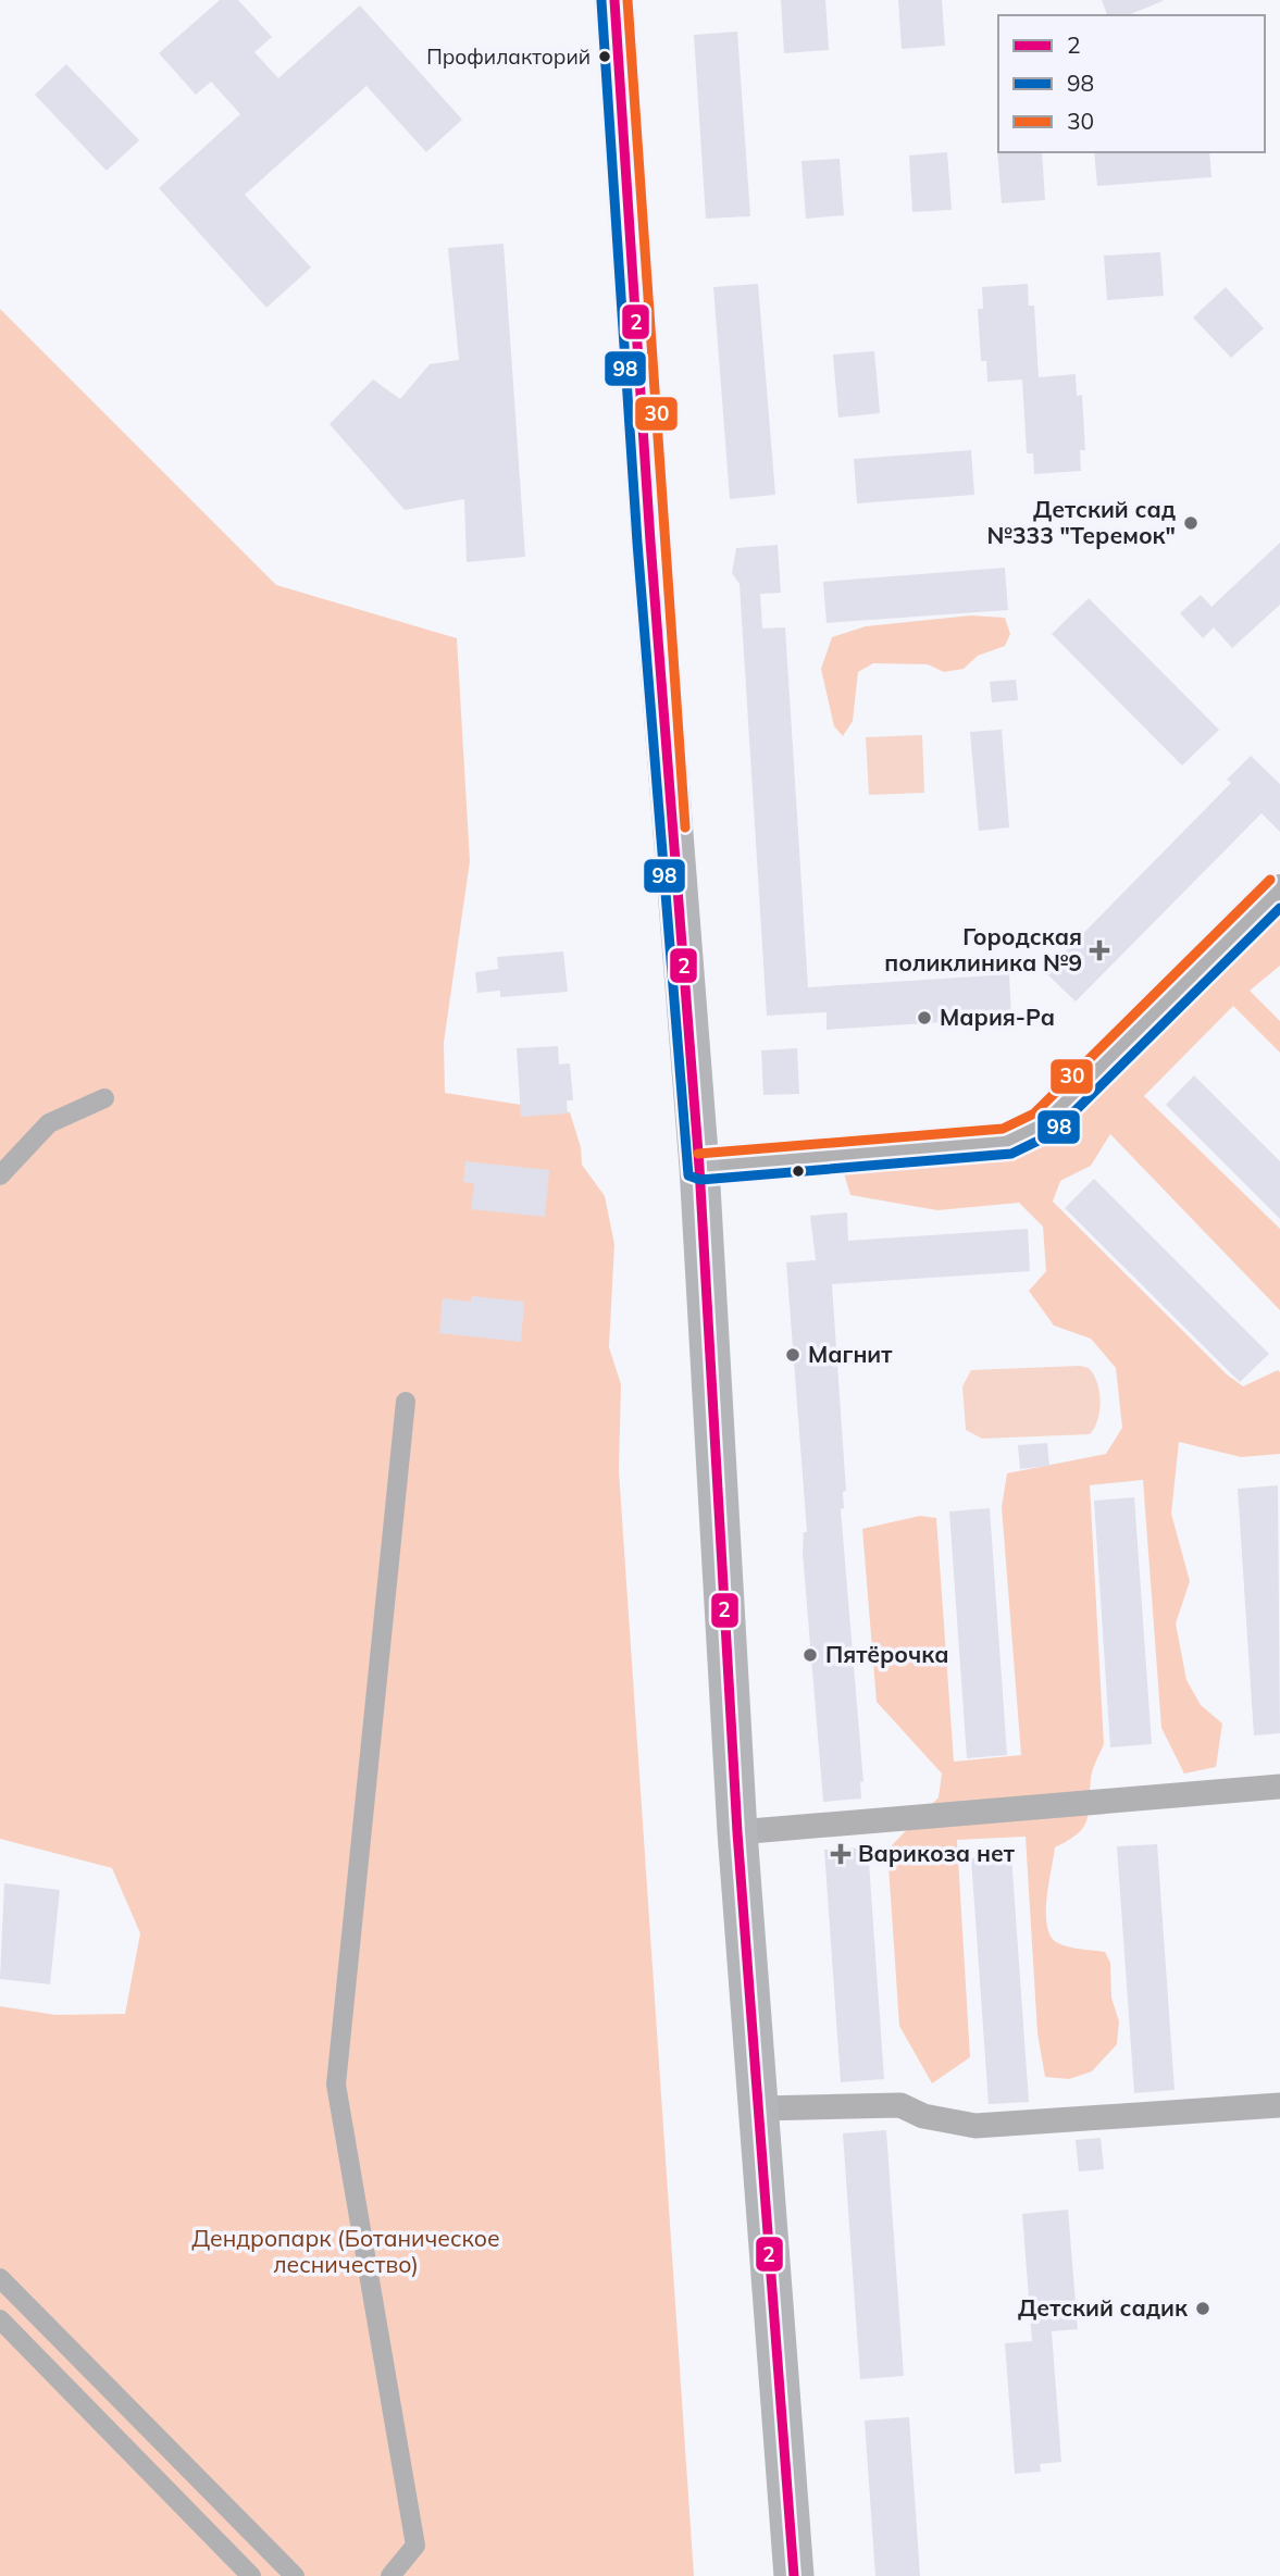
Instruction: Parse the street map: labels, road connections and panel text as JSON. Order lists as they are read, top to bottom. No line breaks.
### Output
{"parks":["Дендропарк (Ботаническое лесничество)"],"places":{"other":["Профилакторий","Детский сад №333 \"Теремок\"","Мария-Ра","Магнит","Пятёрочка","Детский садик"],"health":["Городская поликлиника №9","Варикоза нет"]},"lines":["transit line 2","transit line 30","transit line 98"],"legend":["2","98","30"]}
